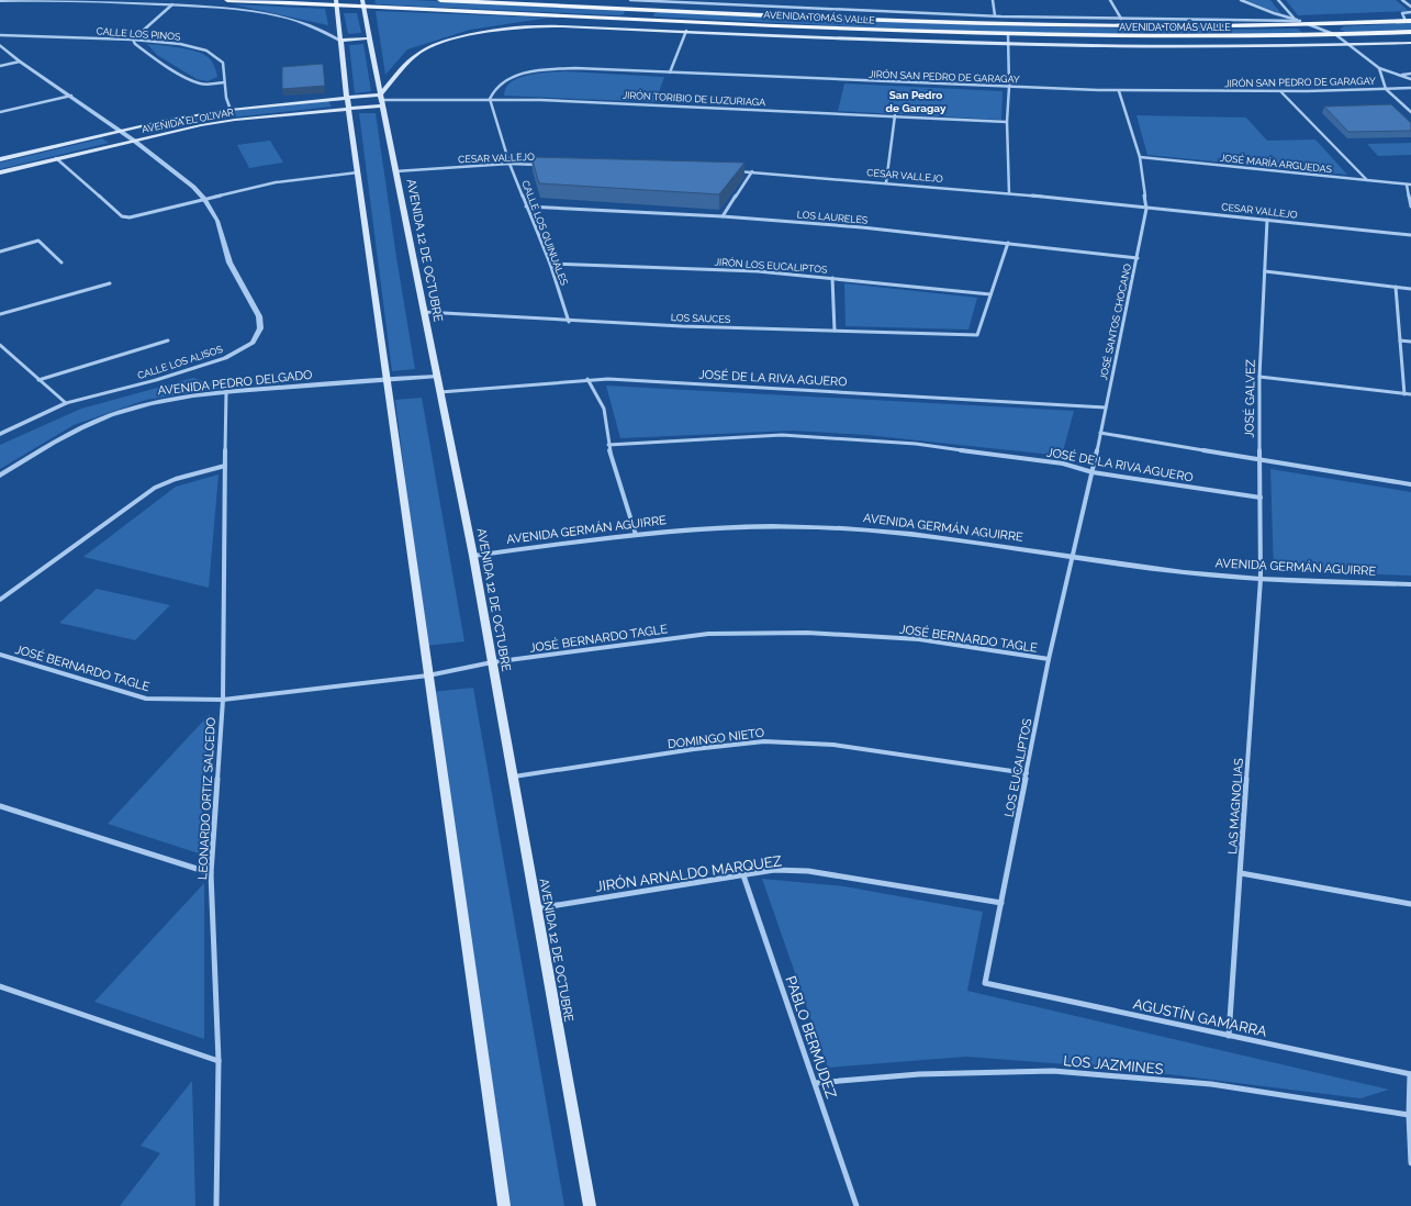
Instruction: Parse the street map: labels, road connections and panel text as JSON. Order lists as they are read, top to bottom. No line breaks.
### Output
{"streets":{"main road":["AVENIDA TOMÁS VALLE","AVENIDA EL OLIVAR","AVENIDA 12 DE OCTUBRE"],"street":["CALLE LOS PINOS","JIRÓN SAN PEDRO DE GARAGAY","JIRÓN TORIBIO DE LUZURIAGA","CESAR VALLEJO","JOSÉ MARÍA ARGUEDAS","LOS LAURELES","CALLE LOS QUINUALES","JIRÓN LOS EUCALIPTOS","LOS SAUCES","JOSÉ SANTOS CHOCANO","CALLE LOS ALISOS","JOSÉ DE LA RIVA AGUERO","AVENIDA PEDRO DELGADO","JOSÉ GALVEZ","AVENIDA GERMÁN AGUIRRE","JOSÉ BERNARDO TAGLE","DOMINGO NIETO","LOS EUCALIPTOS","LEONARDO ORTIZ SALCEDO","LAS MAGNOLIAS","JIRÓN ARNALDO MARQUEZ","AGUSTÍN GAMARRA","PABLO BERMUDEZ","LOS JAZMINES"]},"crossings":[["AVENIDA TOMÁS VALLE","JIRÓN TORIBIO DE LUZURIAGA"],["AVENIDA TOMÁS VALLE","AVENIDA EL OLIVAR"],["AVENIDA TOMÁS VALLE","AVENIDA 12 DE OCTUBRE"],["CALLE LOS PINOS","AVENIDA EL OLIVAR"],["JIRÓN SAN PEDRO DE GARAGAY","JIRÓN TORIBIO DE LUZURIAGA"],["JIRÓN SAN PEDRO DE GARAGAY","CALLE LOS QUINUALES"],["JIRÓN SAN PEDRO DE GARAGAY","JOSÉ SANTOS CHOCANO"],["JIRÓN TORIBIO DE LUZURIAGA","AVENIDA EL OLIVAR"],["JIRÓN TORIBIO DE LUZURIAGA","CALLE LOS QUINUALES"],["JIRÓN TORIBIO DE LUZURIAGA","AVENIDA 12 DE OCTUBRE"],["AVENIDA EL OLIVAR","AVENIDA 12 DE OCTUBRE"],["AVENIDA EL OLIVAR","CALLE LOS ALISOS"],["CESAR VALLEJO","CALLE LOS QUINUALES"],["CESAR VALLEJO","AVENIDA 12 DE OCTUBRE"],["CESAR VALLEJO","JOSÉ SANTOS CHOCANO"],["CESAR VALLEJO","JOSÉ GALVEZ"],["JOSÉ MARÍA ARGUEDAS","JOSÉ SANTOS CHOCANO"],["LOS LAURELES","CALLE LOS QUINUALES"],["LOS LAURELES","JOSÉ SANTOS CHOCANO"],["CALLE LOS QUINUALES","JIRÓN LOS EUCALIPTOS"],["CALLE LOS QUINUALES","LOS SAUCES"],["AVENIDA 12 DE OCTUBRE","LOS SAUCES"],["AVENIDA 12 DE OCTUBRE","JOSÉ DE LA RIVA AGUERO"],["AVENIDA 12 DE OCTUBRE","AVENIDA PEDRO DELGADO"],["AVENIDA 12 DE OCTUBRE","AVENIDA GERMÁN AGUIRRE"],["AVENIDA 12 DE OCTUBRE","JOSÉ BERNARDO TAGLE"],["AVENIDA 12 DE OCTUBRE","DOMINGO NIETO"],["AVENIDA 12 DE OCTUBRE","JIRÓN ARNALDO MARQUEZ"],["JIRÓN LOS EUCALIPTOS","LOS SAUCES"],["JOSÉ SANTOS CHOCANO","JOSÉ DE LA RIVA AGUERO"],["JOSÉ SANTOS CHOCANO","AVENIDA GERMÁN AGUIRRE"],["JOSÉ SANTOS CHOCANO","LOS EUCALIPTOS"],["JOSÉ DE LA RIVA AGUERO","JOSÉ GALVEZ"],["AVENIDA PEDRO DELGADO","LEONARDO ORTIZ SALCEDO"],["JOSÉ GALVEZ","AVENIDA GERMÁN AGUIRRE"],["JOSÉ GALVEZ","LAS MAGNOLIAS"],["AVENIDA GERMÁN AGUIRRE","LOS EUCALIPTOS"],["AVENIDA GERMÁN AGUIRRE","LAS MAGNOLIAS"],["JOSÉ BERNARDO TAGLE","LOS EUCALIPTOS"],["JOSÉ BERNARDO TAGLE","LEONARDO ORTIZ SALCEDO"],["DOMINGO NIETO","LOS EUCALIPTOS"],["LOS EUCALIPTOS","JIRÓN ARNALDO MARQUEZ"],["LOS EUCALIPTOS","AGUSTÍN GAMARRA"],["LAS MAGNOLIAS","AGUSTÍN GAMARRA"],["JIRÓN ARNALDO MARQUEZ","PABLO BERMUDEZ"],["PABLO BERMUDEZ","LOS JAZMINES"]],"districts":["San Pedro de Garagay"]}
